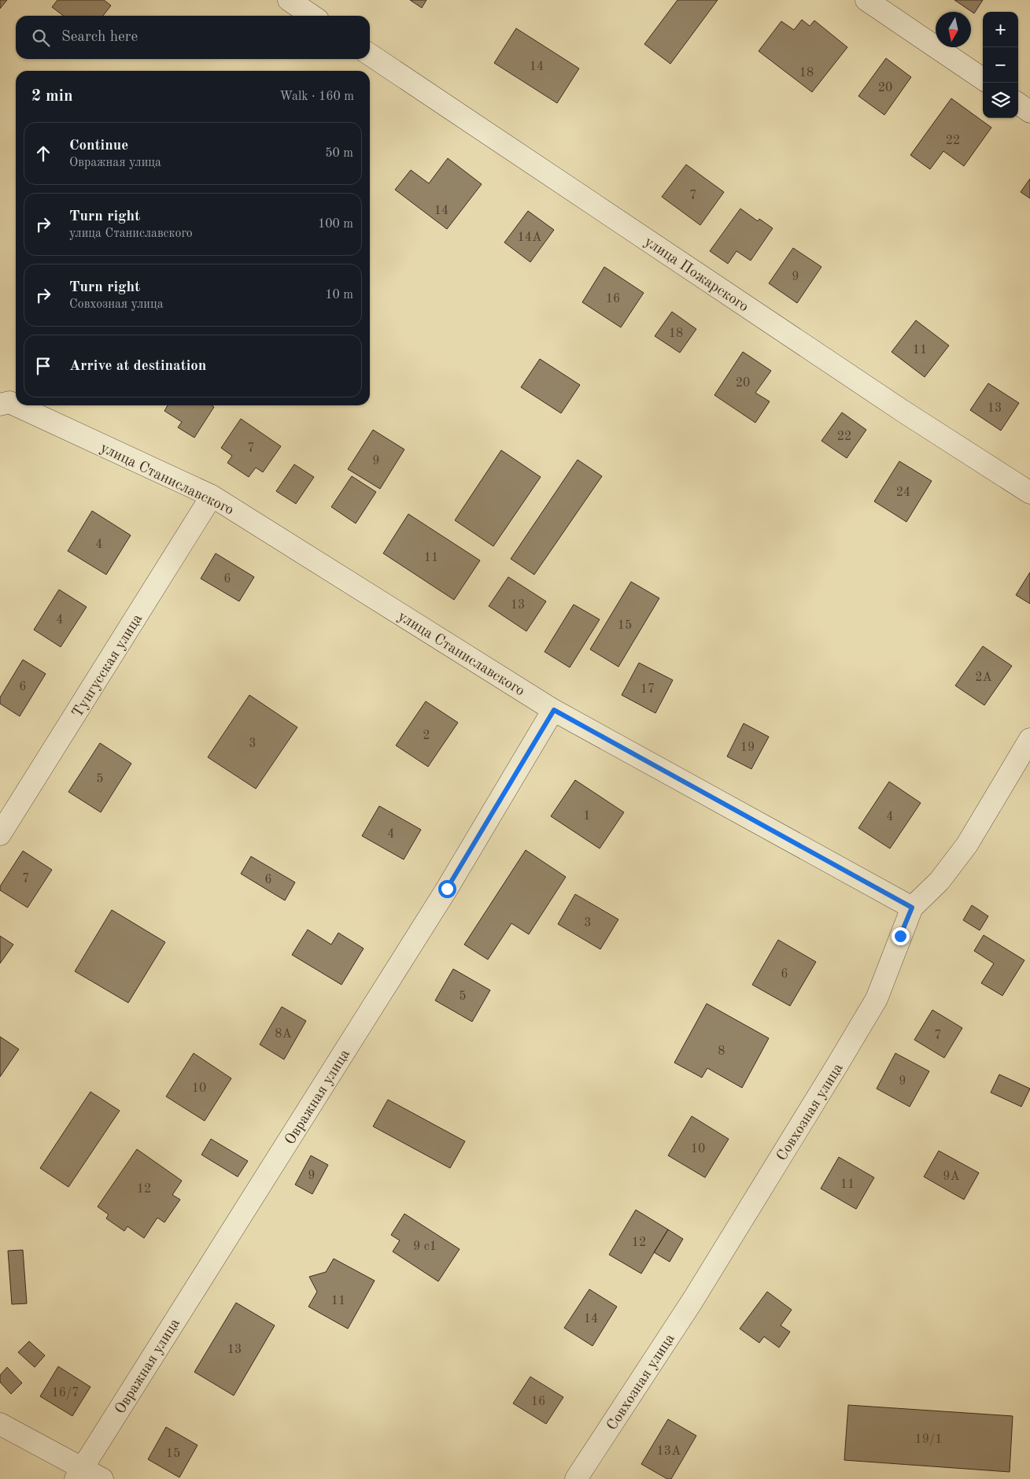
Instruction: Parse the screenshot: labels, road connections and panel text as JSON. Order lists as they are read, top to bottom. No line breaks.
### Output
{"streets":{"street":["улица Пожарского","улица Станиславского","Тунгусская улица","Овражная улица","Совхозная улица"]},"crossings":[["улица Станиславского","Тунгусская улица"],["улица Станиславского","Овражная улица"],["улица Станиславского","Совхозная улица"]],"house_numbers":["14","18","20","22","7","14","14А","9","16","18","11","20","13","22","7","9","24","4","11","6","13","4","15","2А","6","17","2","3","19","5","1","4","4","7","6","3","6","5","8А","7","8","9","10","10","9","9А","11","12","12","9 с1","11","14","13","16/7","16","19/1","13А","15"],"north":"bottom","page":{"map_buttons":["+","−"],"search":"Search here","heading":["2 min","Walk · 160 m"],"list":[["Continue","Овражная улица","50 m"],["Turn right","улица Станиславского","100 m"],["Turn right","Совхозная улица","10 m"],"Arrive at destination"]}}
